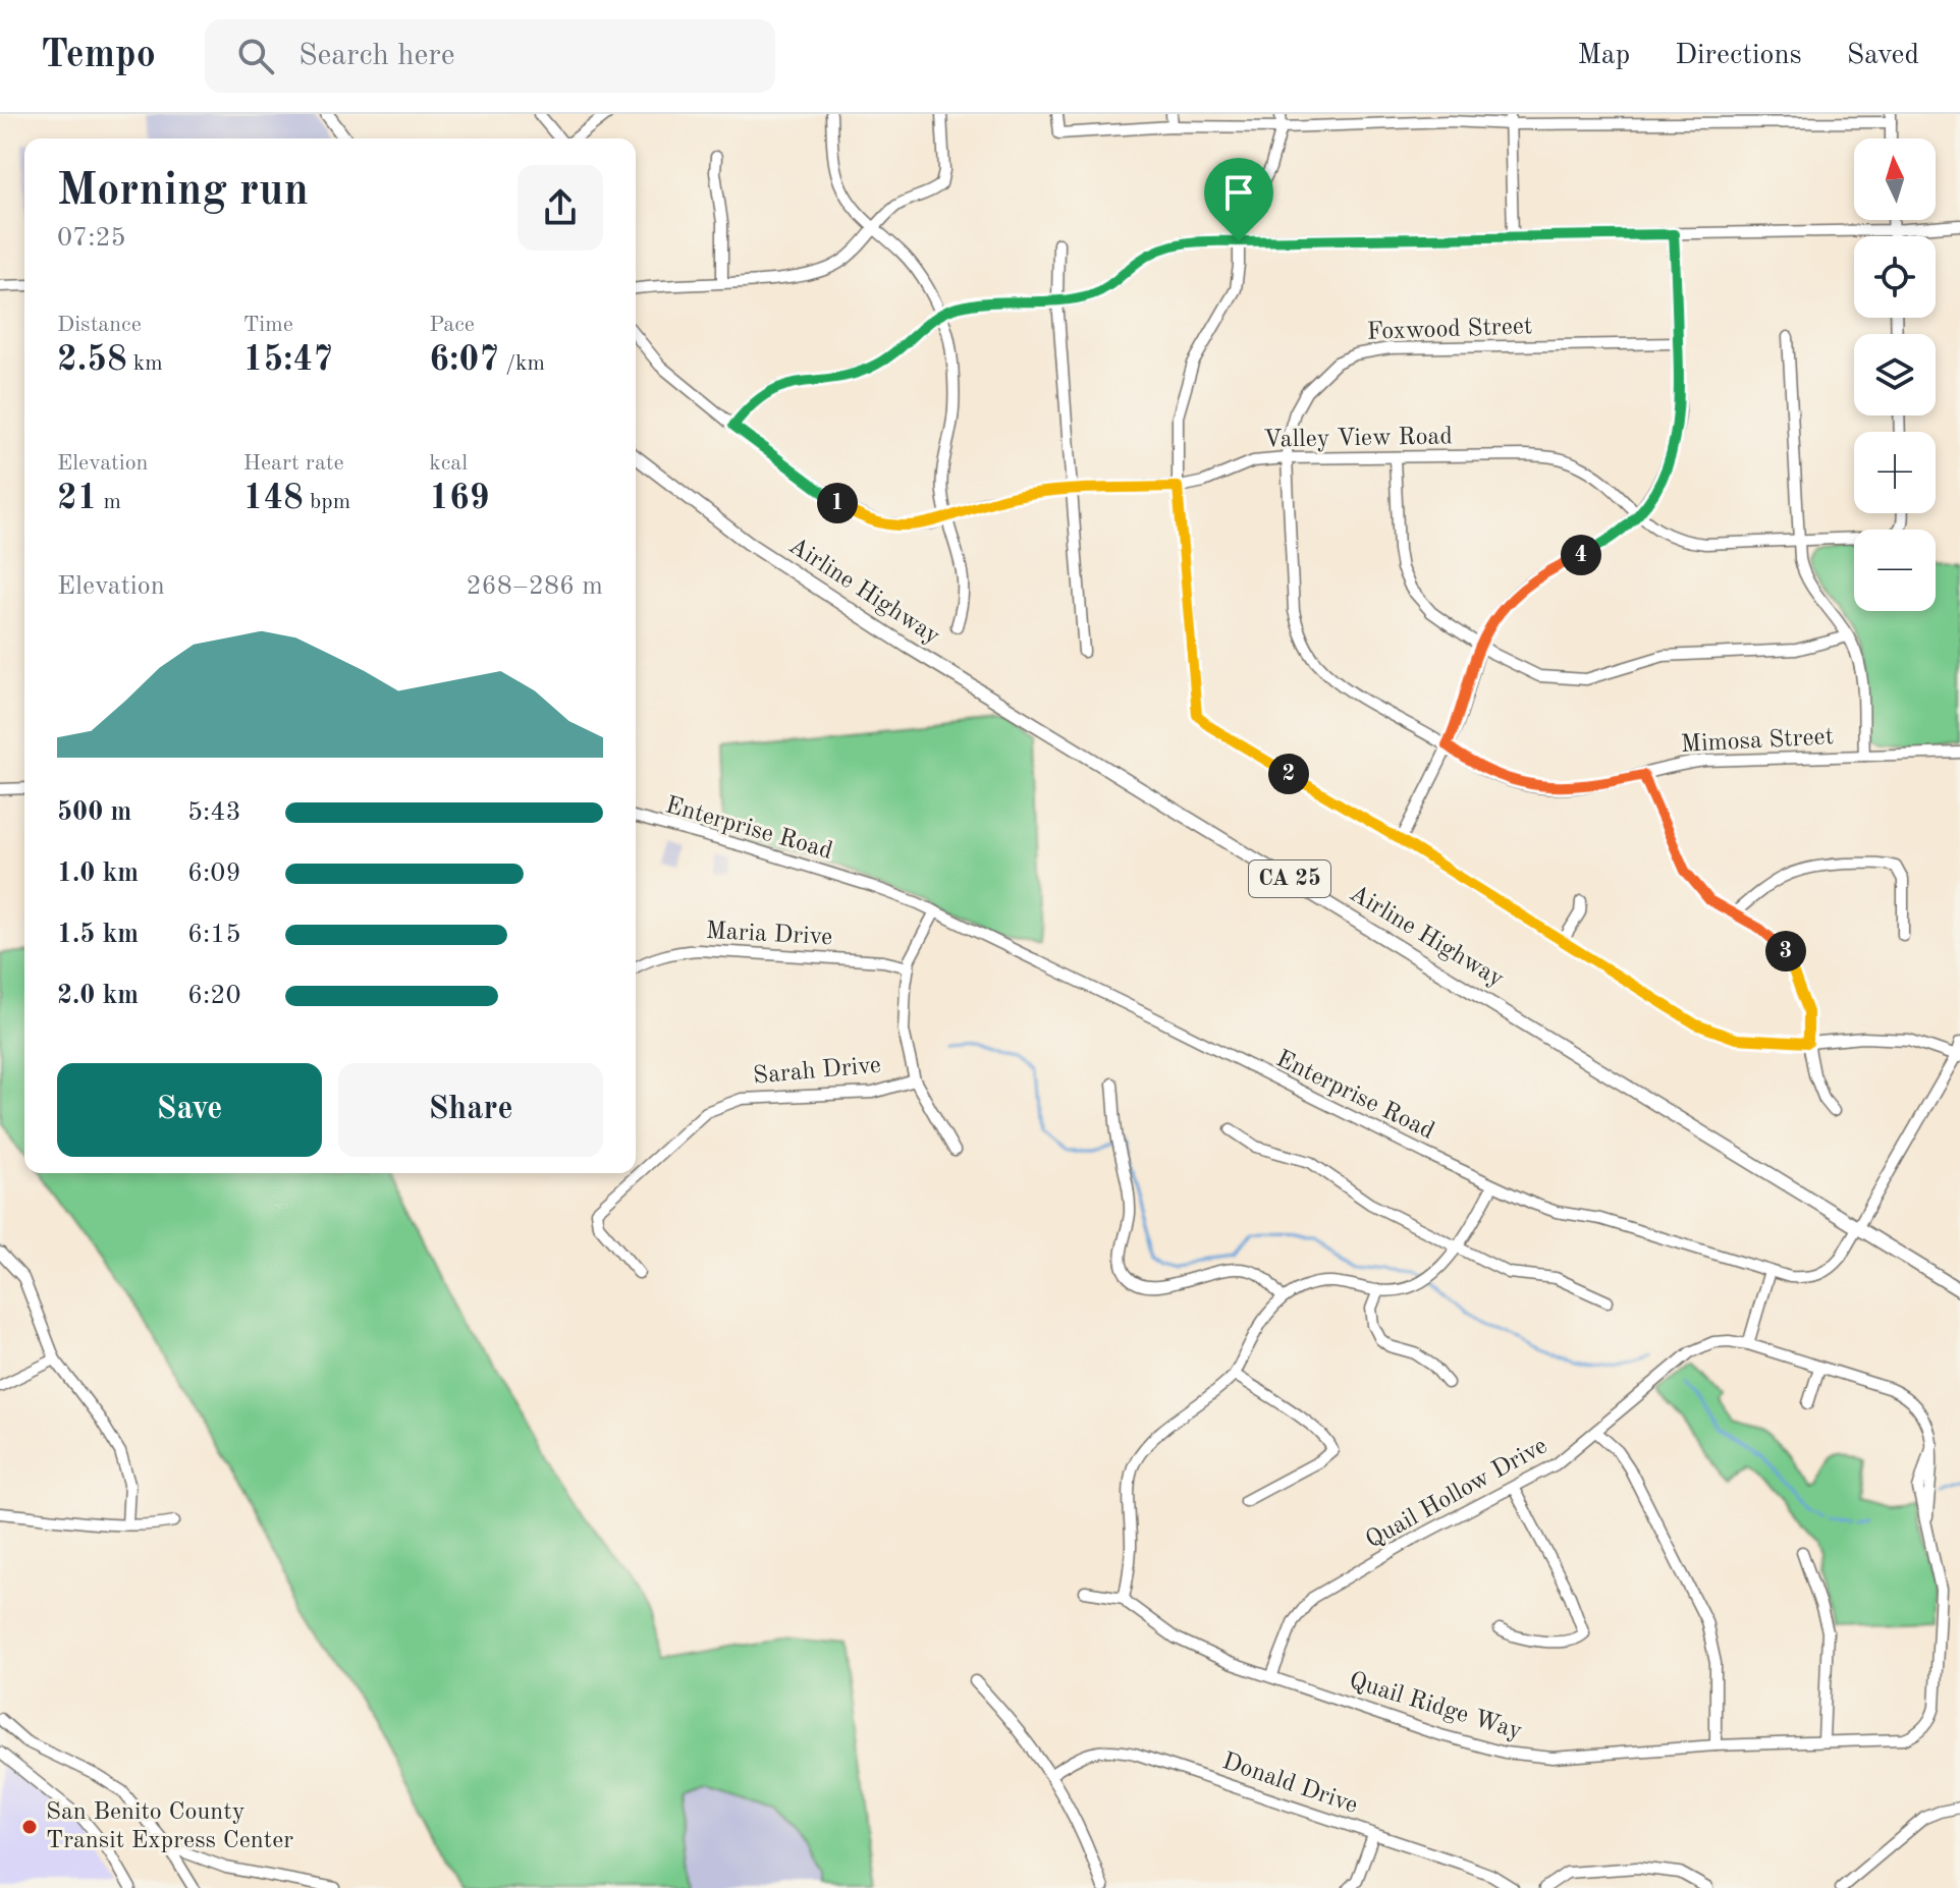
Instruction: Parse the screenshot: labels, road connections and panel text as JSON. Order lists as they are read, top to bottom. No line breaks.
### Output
{"streets":{"main road":["Airline Highway","CA 25"],"street":["Foxwood Street","Valley View Road","Mimosa Street","Enterprise Road","Maria Drive","Sarah Drive","Quail Hollow Drive","Quail Ridge Way","Donald Drive"]},"crossings":[["Foxwood Street","Valley View Road"],["Foxwood Street","Mimosa Street"],["Valley View Road","Mimosa Street"],["Airline Highway","Enterprise Road"],["Quail Hollow Drive","Quail Ridge Way"]],"places":["San Benito County Transit Express Center"],"north":"top","page":{"header":"Tempo","search":"Search here","nav":["Map","Directions","Saved"],"map_buttons":["+","−"],"heading":["Morning run","07:25"],"stats":[["Distance","2.58 km"],["Time","15:47"],["Pace","6:07 /km"],["Elevation","21 m"],["Heart rate","148 bpm"],["kcal","169"]],"pins":["1","4","2","3"],"chart":["Elevation","268–286 m"],"list":[{"name":"500 m","note":"5:43"},{"name":"1.0 km","note":"6:09"},{"name":"1.5 km","note":"6:15"},{"name":"2.0 km","note":"6:20"}],"buttons":["Save","Share"]}}
